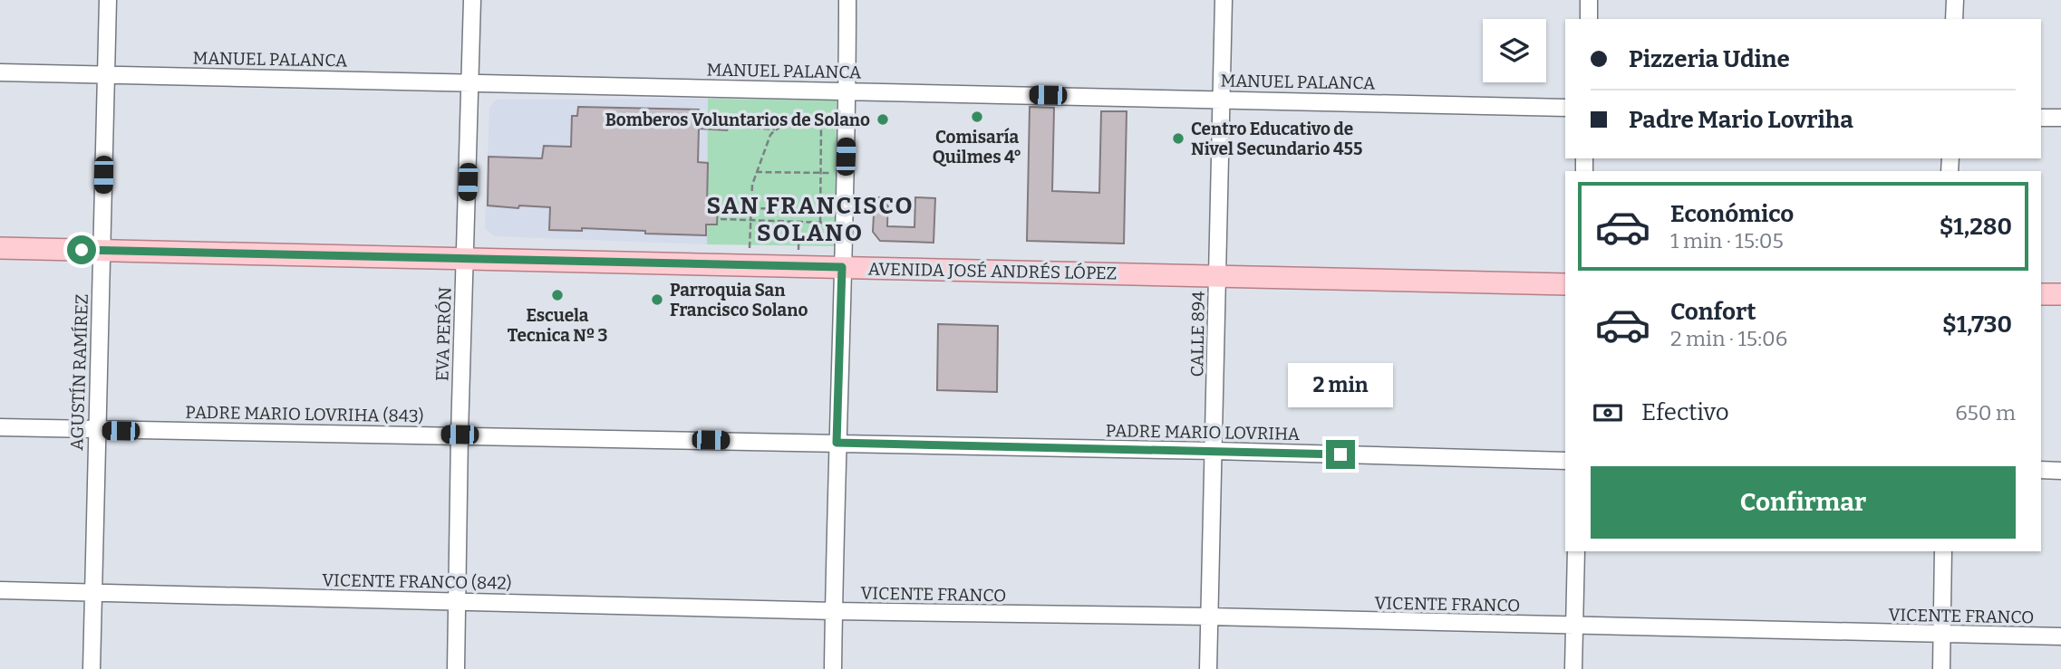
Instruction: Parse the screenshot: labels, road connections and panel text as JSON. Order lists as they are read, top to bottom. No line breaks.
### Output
{"streets":{"main road":["AVENIDA JOSÉ ANDRÉS LÓPEZ"],"street":["MANUEL PALANCA","EVA PERÓN","CALLE 894","AGUSTÍN RAMÍREZ","PADRE MARIO LOVRIHA (843)","PADRE MARIO LOVRIHA","VICENTE FRANCO (842)","VICENTE FRANCO"]},"crossings":[["MANUEL PALANCA","EVA PERÓN"],["MANUEL PALANCA","CALLE 894"],["MANUEL PALANCA","AGUSTÍN RAMÍREZ"],["AVENIDA JOSÉ ANDRÉS LÓPEZ","EVA PERÓN"],["AVENIDA JOSÉ ANDRÉS LÓPEZ","CALLE 894"],["AVENIDA JOSÉ ANDRÉS LÓPEZ","AGUSTÍN RAMÍREZ"],["EVA PERÓN","PADRE MARIO LOVRIHA (843)"],["EVA PERÓN","VICENTE FRANCO (842)"],["CALLE 894","PADRE MARIO LOVRIHA"],["CALLE 894","VICENTE FRANCO"],["AGUSTÍN RAMÍREZ","PADRE MARIO LOVRIHA (843)"],["AGUSTÍN RAMÍREZ","VICENTE FRANCO (842)"],["PADRE MARIO LOVRIHA (843)","PADRE MARIO LOVRIHA"],["VICENTE FRANCO (842)","VICENTE FRANCO"]],"districts":["SAN FRANCISCO SOLANO"],"places":["Comisaría Quilmes 4°","Bomberos Voluntarios de Solano","Centro Educativo de Nivel Secundario 455","Escuela Tecnica Nº 3","Parroquia San Francisco Solano"],"page":{"banner":["Pizzeria Udine","Padre Mario Lovriha"],"list":[{"name":"Económico","note":"1 min · 15:05","value":"$1,280"},{"name":"Confort","note":"2 min · 15:06","value":"$1,730"}],"bubble":"2 min","pay":["Efectivo","650 m"],"buttons":"Confirmar"}}
